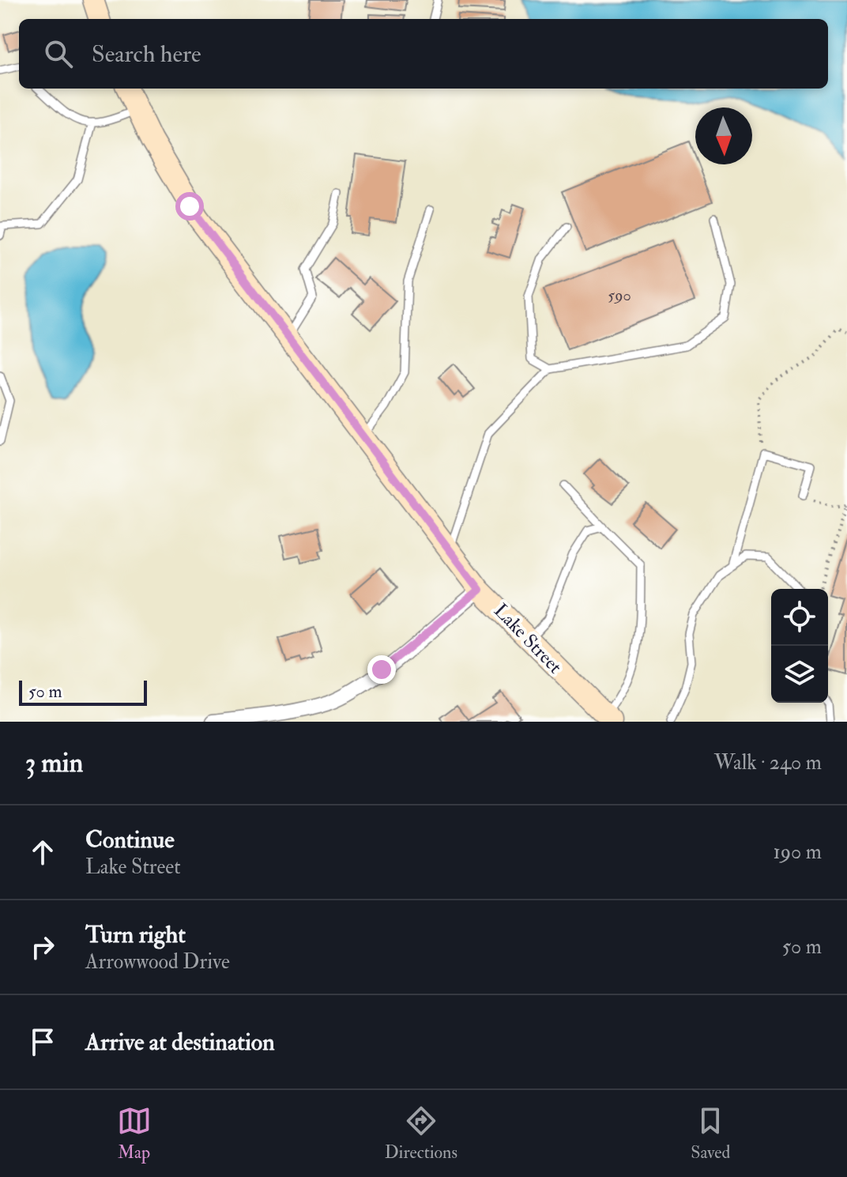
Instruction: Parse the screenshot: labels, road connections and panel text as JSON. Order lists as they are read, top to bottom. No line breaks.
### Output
{"streets":{"main road":["Lake Street"]},"house_numbers":["590"],"scale_bar":"50 m","north":"bottom","page":{"search":"Search here","scale":"50 m","heading":["3 min","Walk · 240 m"],"list":[["Continue","Lake Street","190 m"],["Turn right","Arrowwood Drive","50 m"],"Arrive at destination"],"nav":["Map","Directions","Saved"]}}
